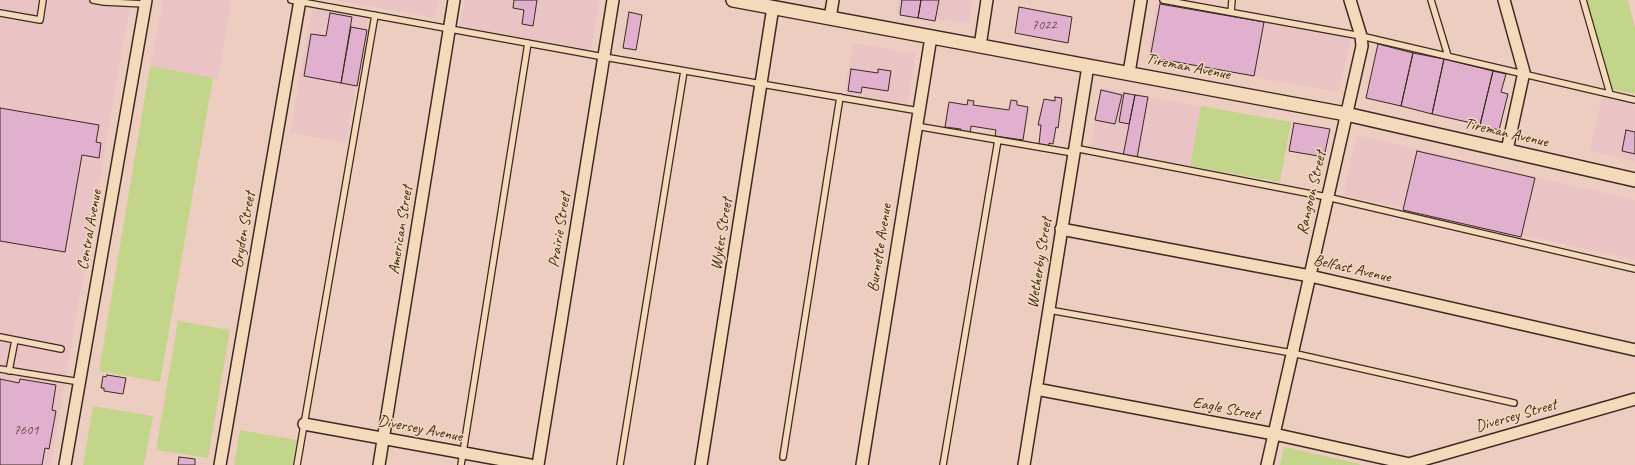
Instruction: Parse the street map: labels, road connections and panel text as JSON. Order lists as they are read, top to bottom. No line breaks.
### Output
{"streets":{"street":["Tireman Avenue","Rangoon Street","Central Avenue","Bryden Street","American Street","Prairie Street","Wykes Street","Burnette Avenue","Wetherby Street","Belfast Avenue","Eagle Street","Diversey Street","Diversey Avenue"]},"crossings":[["Tireman Avenue","Rangoon Street"],["Tireman Avenue","Wykes Street"],["Tireman Avenue","Burnette Avenue"],["Tireman Avenue","Wetherby Street"],["Rangoon Street","Belfast Avenue"],["Rangoon Street","Eagle Street"],["American Street","Diversey Avenue"],["Wetherby Street","Belfast Avenue"],["Wetherby Street","Eagle Street"],["Eagle Street","Diversey Street"]],"house_numbers":["7022","7601"]}
